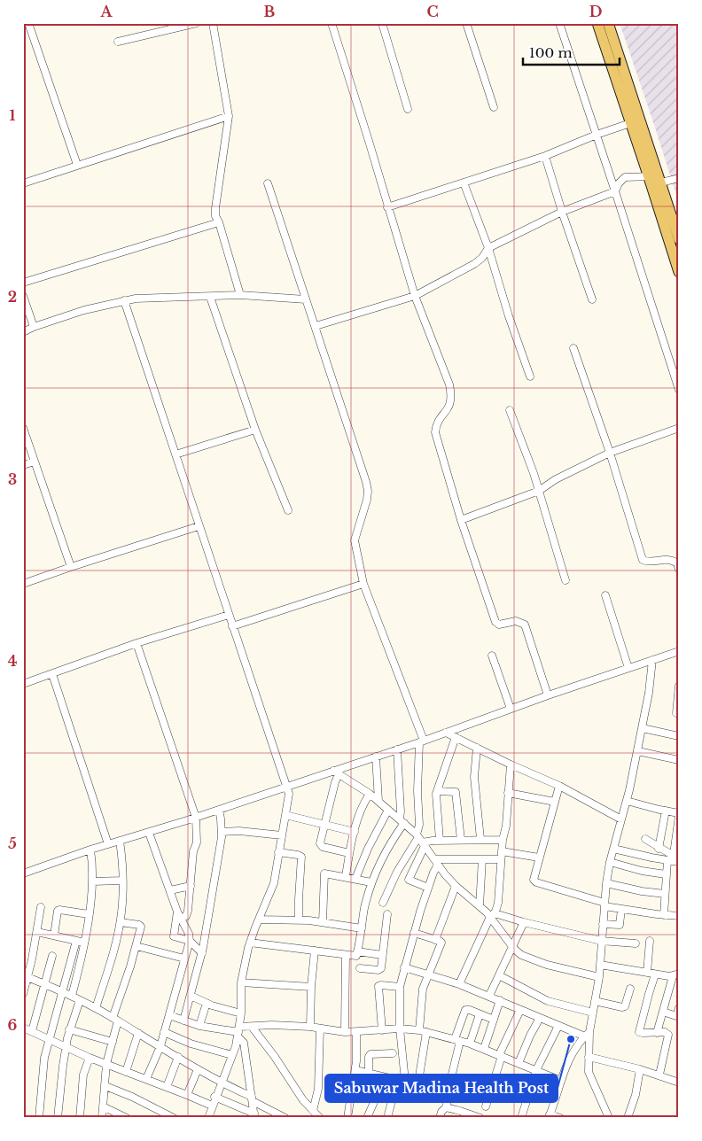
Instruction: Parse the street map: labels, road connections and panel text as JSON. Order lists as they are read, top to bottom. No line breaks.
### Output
{"places":["Sabuwar Madina Health Post"],"scale_bar":"100 m","grid":{"columns":["A","B","C","D"],"rows":["1","2","3","4","5","6"]}}
